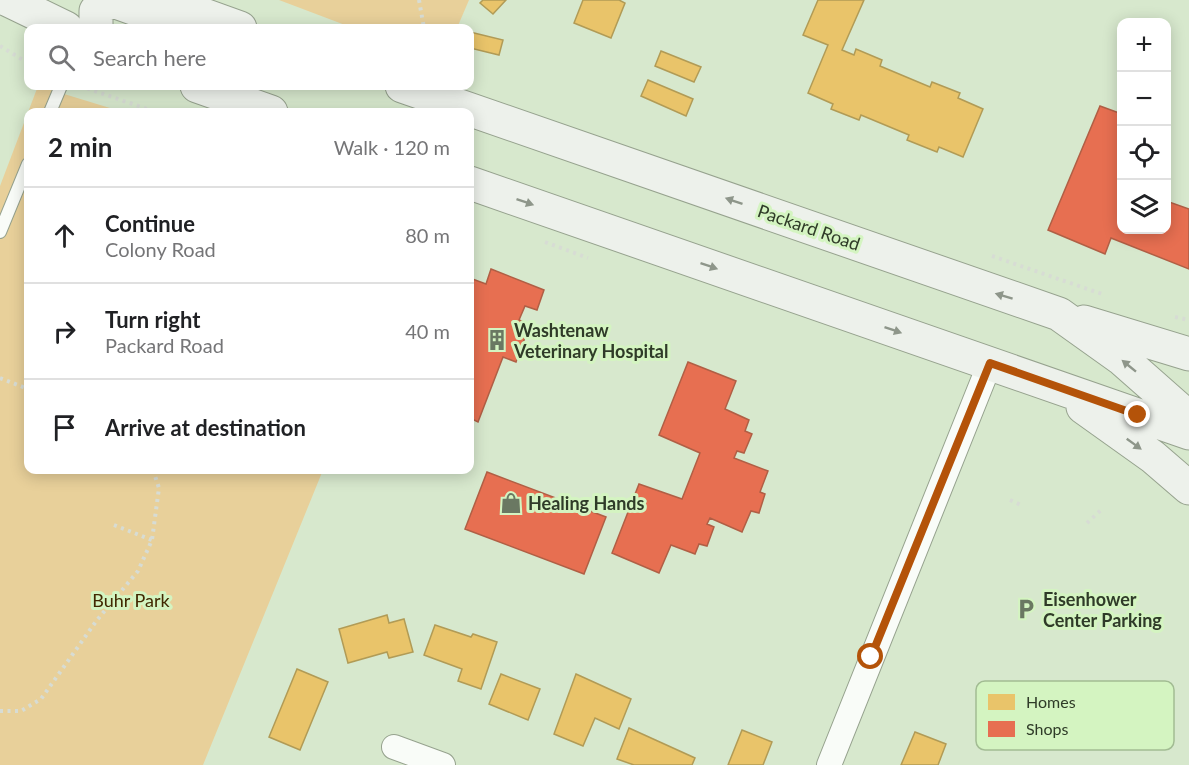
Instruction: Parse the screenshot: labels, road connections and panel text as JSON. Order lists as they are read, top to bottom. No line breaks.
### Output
{"streets":{"main road":["Packard Road"]},"parks":["Buhr Park"],"places":{"building":["Washtenaw Veterinary Hospital"],"shop":["Healing Hands"],"parking":["Eisenhower Center Parking"]},"legend":["Homes","Shops"],"page":{"map_buttons":["+","−"],"search":"Search here","heading":["2 min","Walk · 120 m"],"list":[["Continue","Colony Road","80 m"],["Turn right","Packard Road","40 m"],"Arrive at destination"]}}
